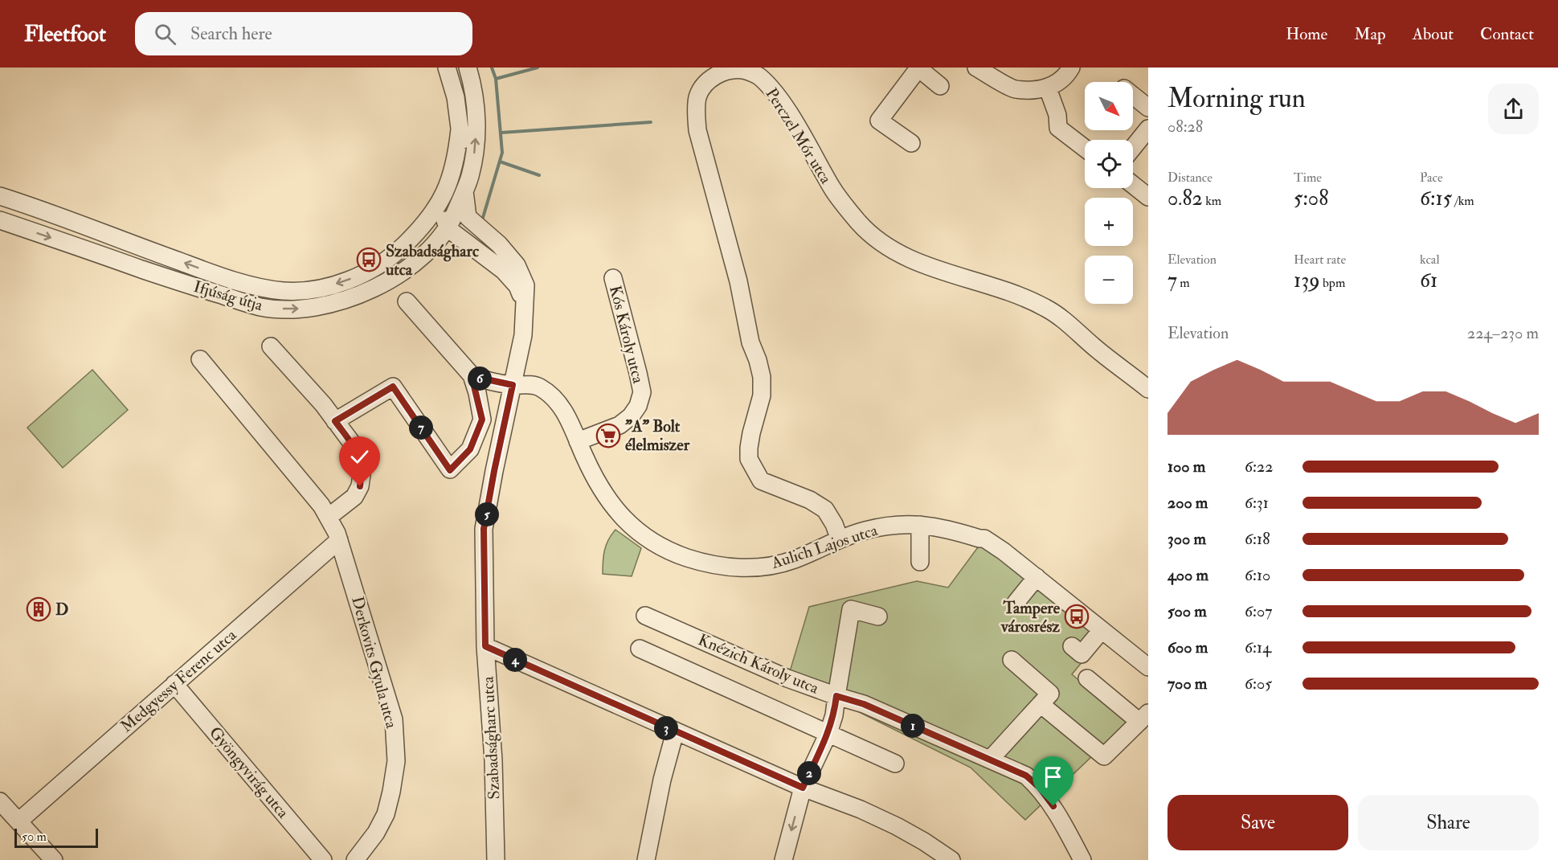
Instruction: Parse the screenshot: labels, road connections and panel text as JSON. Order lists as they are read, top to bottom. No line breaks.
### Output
{"streets":{"street":["Perczel Mór utca","Ifjúság útja","Kós Károly utca","Aulich Lajos utca","Derkovits Gyula utca","Knézich Károly utca","Medgyessy Ferenc utca","Szabadságharc utca","Gyöngyvirág utca"]},"crossings":[["Perczel Mór utca","Aulich Lajos utca"],["Ifjúság útja","Szabadságharc utca"],["Kós Károly utca","Aulich Lajos utca"],["Aulich Lajos utca","Szabadságharc utca"],["Derkovits Gyula utca","Medgyessy Ferenc utca"],["Medgyessy Ferenc utca","Gyöngyvirág utca"]],"places":{"bus stop":["Szabadságharc utca","Tampere városrész"],"supermarket":["\"A\" Bolt élelmiszer"],"building":["D"]},"scale_bar":"50 m","north":"bottom right","page":{"header":"Fleetfoot","search":"Search here","nav":["Home","Map","About","Contact"],"heading":["Morning run","08:28"],"map_buttons":["+","−"],"stats":[["Distance","0.82 km"],["Time","5:08"],["Pace","6:15 /km"],["Elevation","7 m"],["Heart rate","139 bpm"],["kcal","61"]],"chart":["Elevation","224–230 m"],"pins":["6","7","5","4","1","3","2"],"list":[{"name":"100 m","note":"6:22"},{"name":"200 m","note":"6:31"},{"name":"300 m","note":"6:18"},{"name":"400 m","note":"6:10"},{"name":"500 m","note":"6:07"},{"name":"600 m","note":"6:14"},{"name":"700 m","note":"6:05"}],"buttons":["Save","Share"],"scale":"50 m"}}
